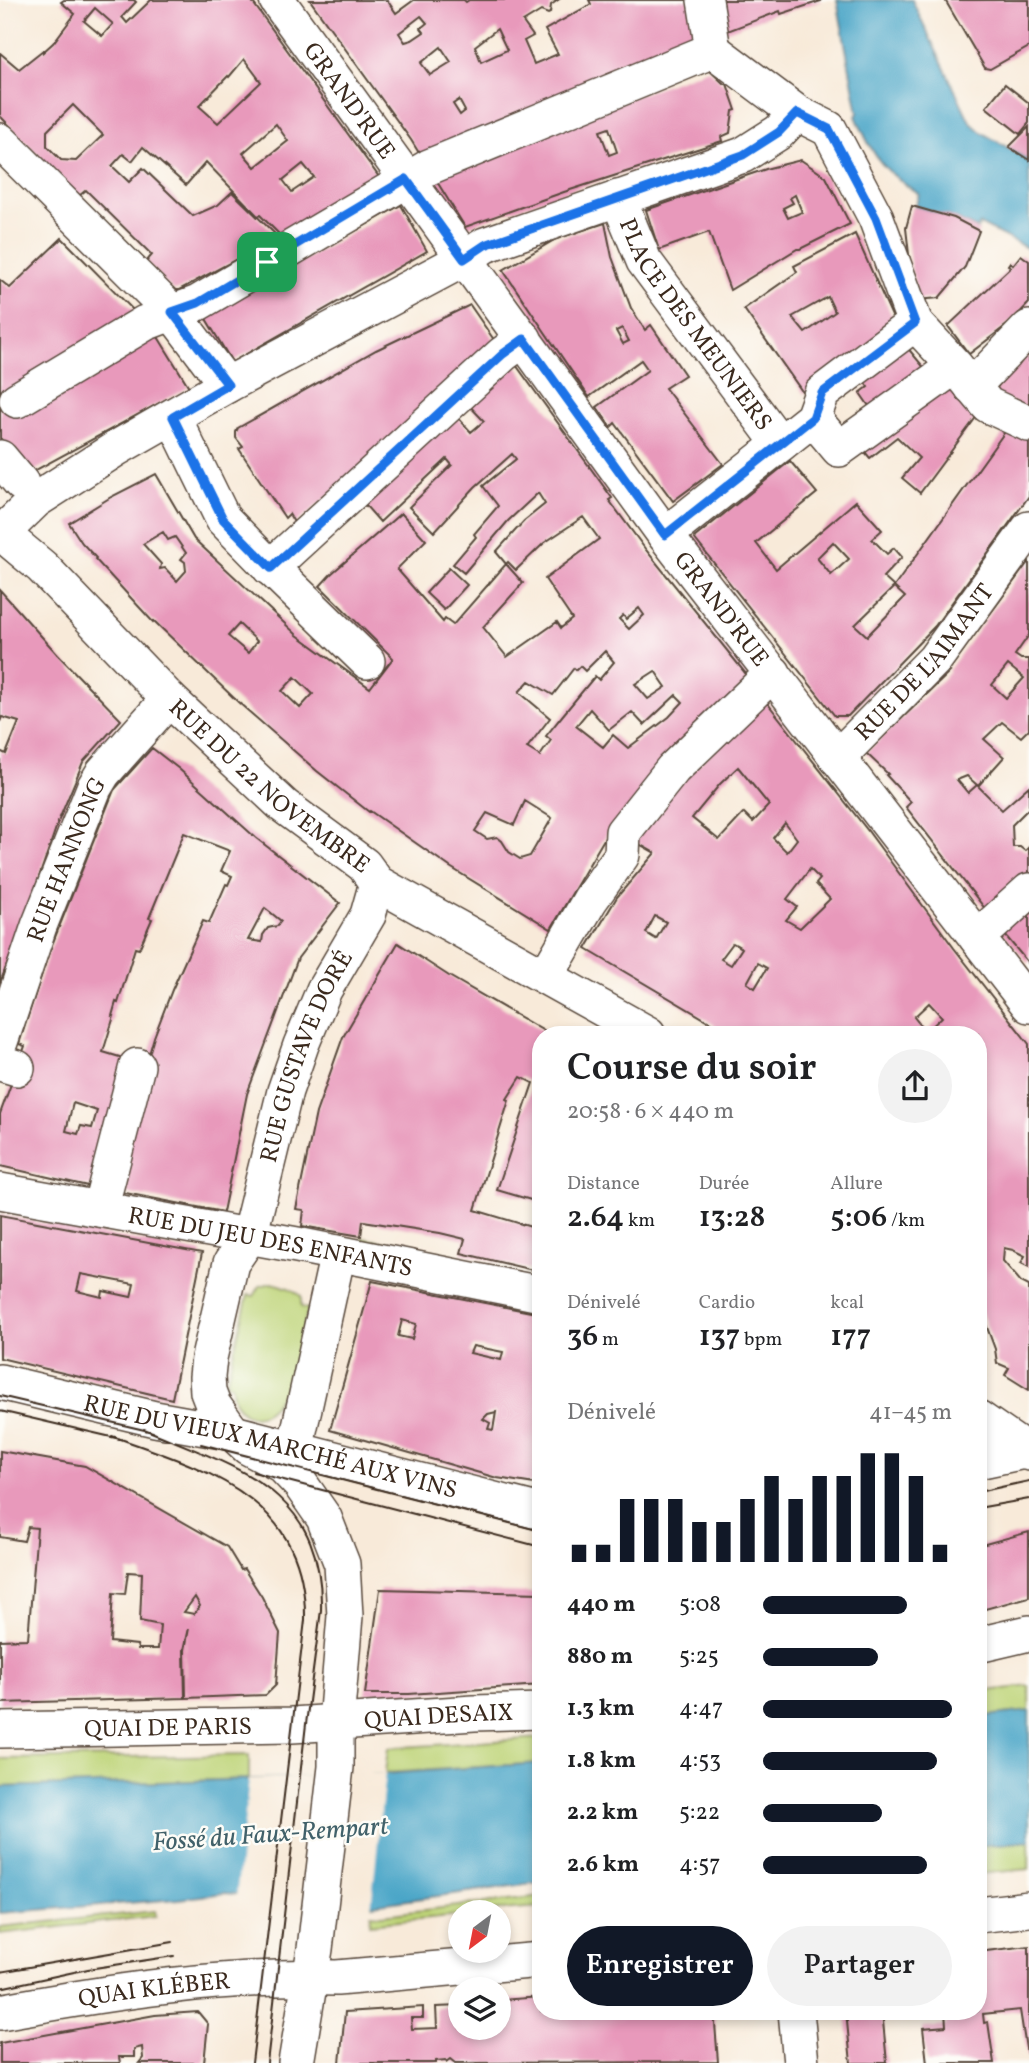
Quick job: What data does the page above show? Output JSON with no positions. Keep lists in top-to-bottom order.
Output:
{
  "streets": {
    "street": [
      "GRAND'RUE",
      "PLACE DES MEUNIERS",
      "RUE DE L'AIMANT",
      "RUE DU 22 NOVEMBRE",
      "RUE HANNONG",
      "RUE GUSTAVE DORÉ",
      "RUE DU JEU DES ENFANTS",
      "RUE DU VIEUX MARCHÉ AUX VINS",
      "QUAI DESAIX",
      "QUAI DE PARIS",
      "QUAI KLÉBER"
    ]
  },
  "crossings": [
    ["GRAND'RUE", "RUE DE L'AIMANT"],
    ["RUE DU 22 NOVEMBRE", "RUE HANNONG"],
    ["RUE DU 22 NOVEMBRE", "RUE GUSTAVE DORÉ"],
    ["RUE GUSTAVE DORÉ", "RUE DU JEU DES ENFANTS"],
    ["RUE GUSTAVE DORÉ", "RUE DU VIEUX MARCHÉ AUX VINS"],
    ["QUAI DESAIX", "QUAI DE PARIS"]
  ],
  "water": ["Fossé du Faux-Rempart"],
  "north": "bottom left",
  "page": {
    "heading": ["Course du soir", "20:58 · 6 × 440 m"],
    "stats": [
      ["Distance", "2.64 km"],
      ["Durée", "13:28"],
      ["Allure", "5:06 /km"],
      ["Dénivelé", "36 m"],
      ["Cardio", "137 bpm"],
      ["kcal", "177"]
    ],
    "chart": ["Dénivelé", "41–45 m"],
    "list": [
      {
        "name": "440 m",
        "note": "5:08"
      },
      {
        "name": "880 m",
        "note": "5:25"
      },
      {
        "name": "1.3 km",
        "note": "4:47"
      },
      {
        "name": "1.8 km",
        "note": "4:53"
      },
      {
        "name": "2.2 km",
        "note": "5:22"
      },
      {
        "name": "2.6 km",
        "note": "4:57"
      }
    ],
    "buttons": ["Enregistrer", "Partager"]
  }
}
